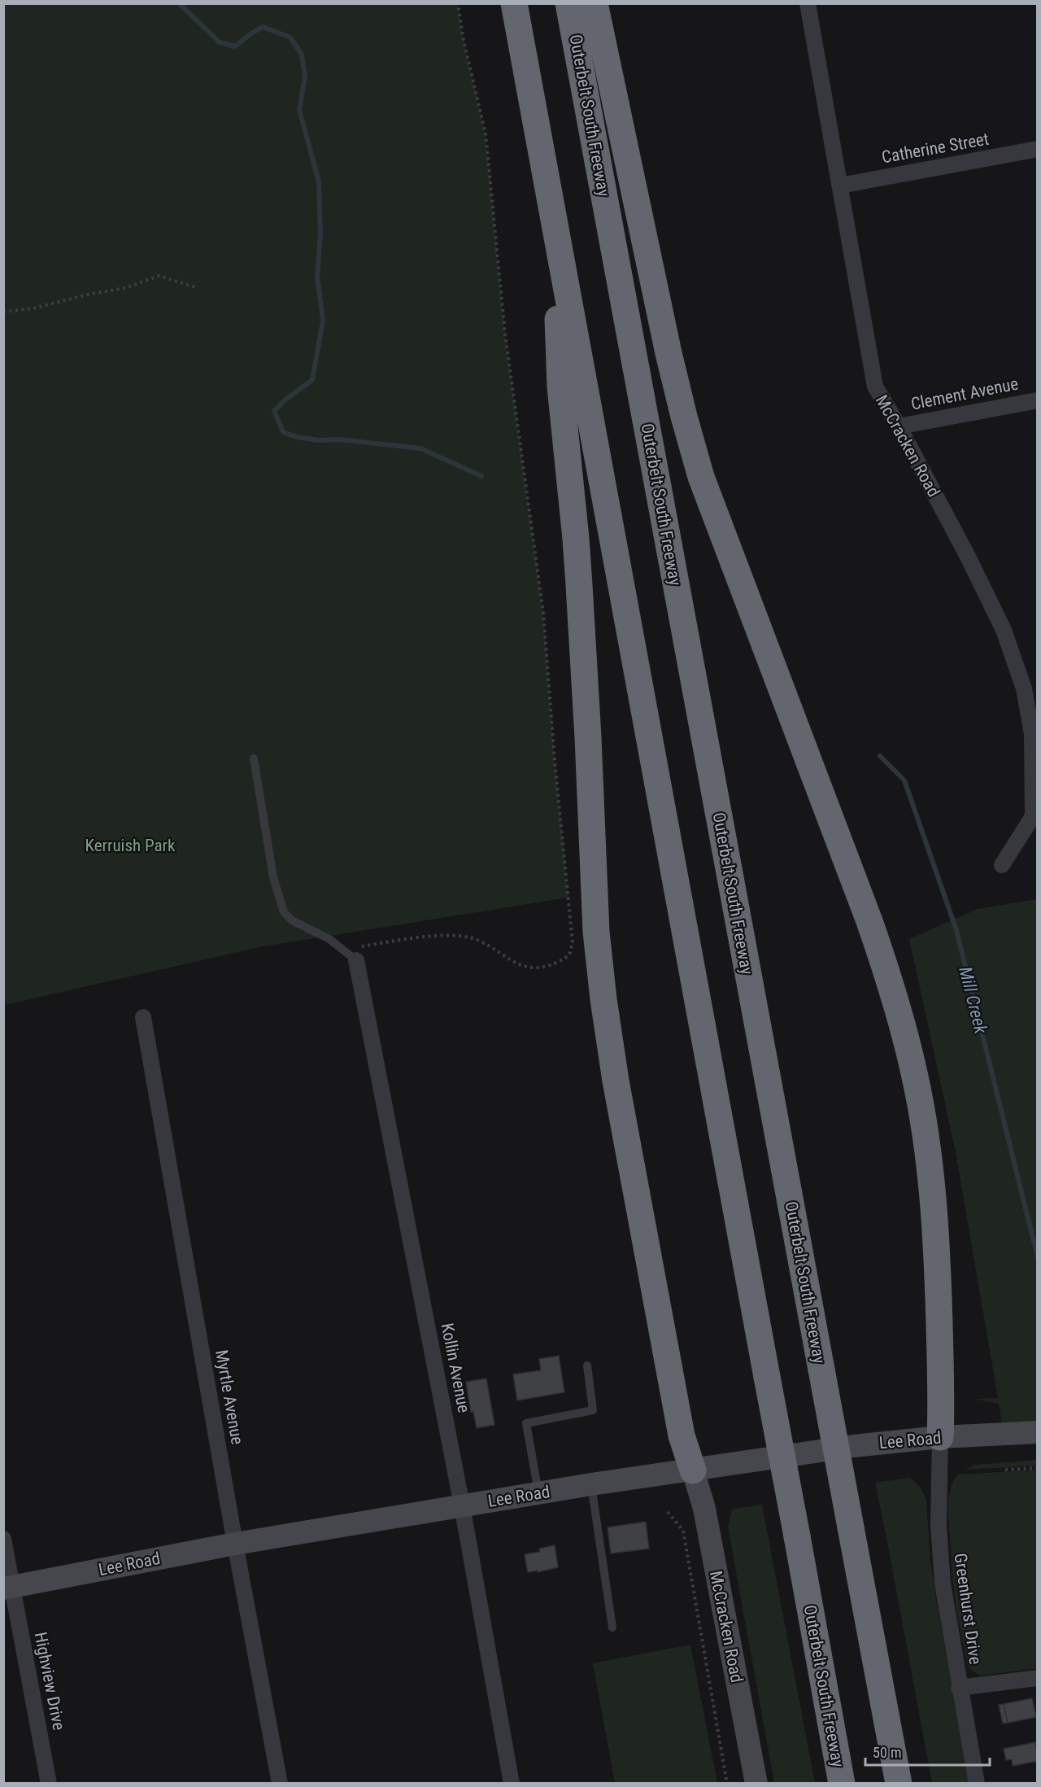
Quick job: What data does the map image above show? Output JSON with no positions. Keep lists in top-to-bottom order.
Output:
{
  "streets": {
    "highway": ["Outerbelt South Freeway"],
    "main road": ["McCracken Road", "Lee Road"],
    "street": [
      "Catherine Street",
      "Clement Avenue",
      "Kollin Avenue",
      "Myrtle Avenue",
      "Greenhurst Drive",
      "Highview Drive"
    ]
  },
  "crossings": [
    ["Catherine Street", "McCracken Road"],
    ["Clement Avenue", "McCracken Road"],
    ["McCracken Road", "Lee Road"],
    ["Kollin Avenue", "Lee Road"],
    ["Myrtle Avenue", "Lee Road"],
    ["Lee Road", "Greenhurst Drive"],
    ["Lee Road", "Highview Drive"]
  ],
  "water": ["Mill Creek"],
  "parks": ["Kerruish Park"],
  "scale_bar": "50 m"
}
